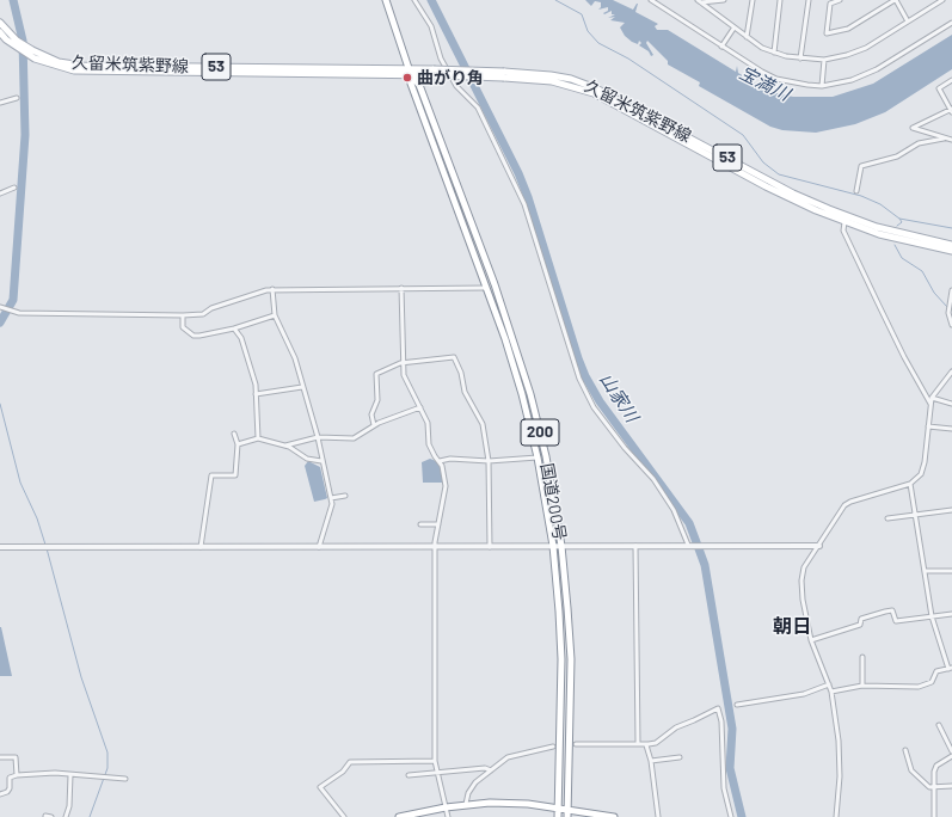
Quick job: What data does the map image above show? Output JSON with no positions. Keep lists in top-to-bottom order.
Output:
{
  "streets": {
    "main road": [
      "久留米筑紫野線",
      "53",
      "200",
      "国道200号"
    ]
  },
  "crossings": [
    ["久留米筑紫野線", "国道200号"]
  ],
  "districts": ["朝日"],
  "water": ["宝満川", "山家川"],
  "places": ["曲がり角"]
}
